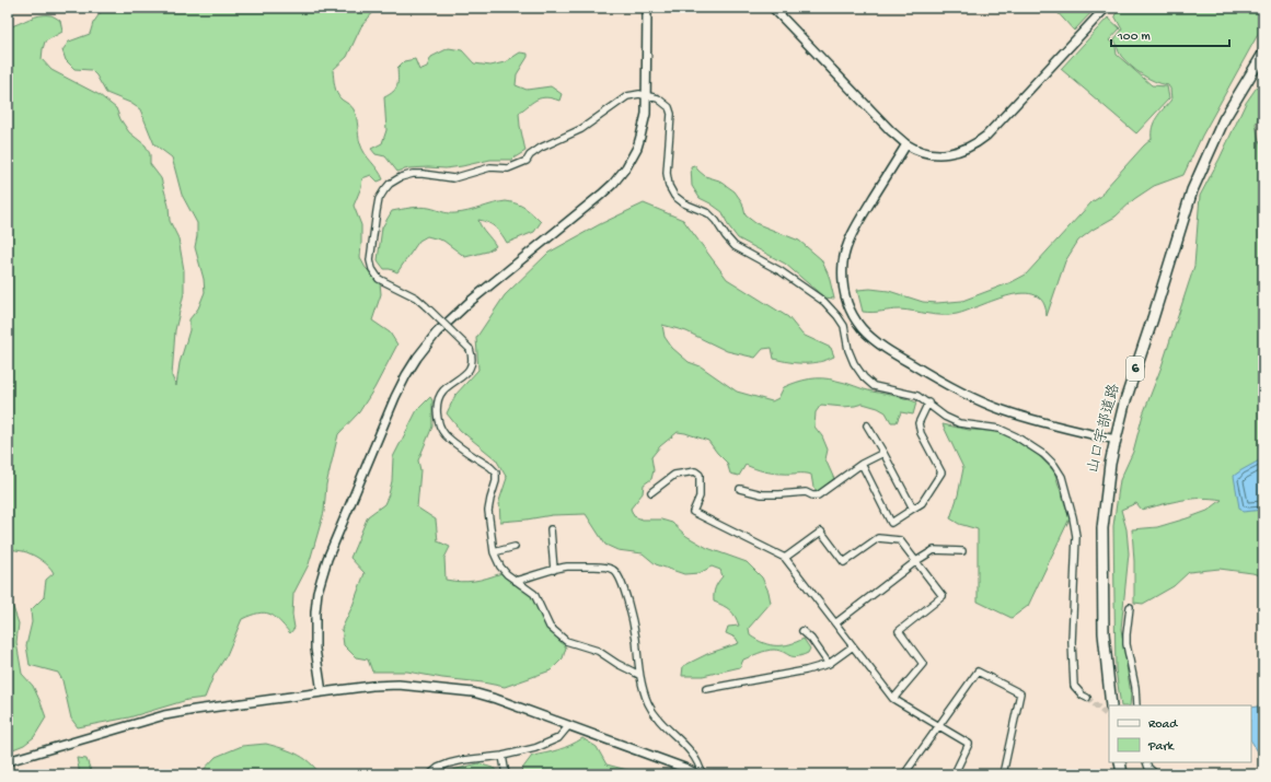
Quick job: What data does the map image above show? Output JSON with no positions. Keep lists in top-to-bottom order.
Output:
{
  "streets": {
    "main road": ["6", "山口宇部道路"]
  },
  "legend": ["Road", "Park"],
  "scale_bar": "100 m"
}
